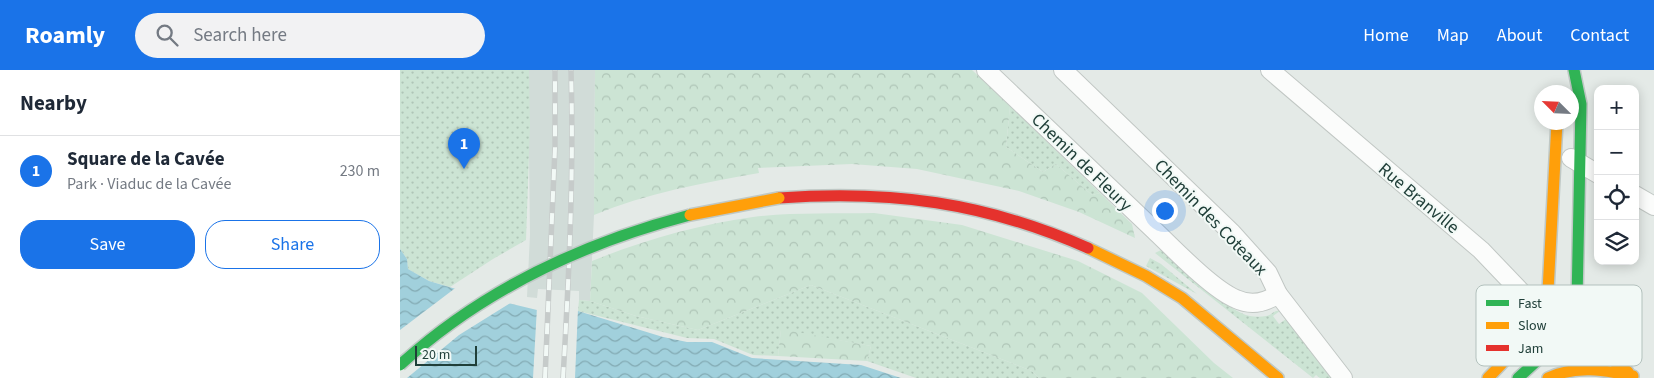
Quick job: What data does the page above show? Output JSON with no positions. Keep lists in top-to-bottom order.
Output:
{
  "streets": {
    "street": ["Chemin de Fleury", "Rue Branville", "Chemin des Coteaux"]
  },
  "crossings": [
    ["Chemin de Fleury", "Chemin des Coteaux"]
  ],
  "legend": ["Fast", "Slow", "Jam"],
  "scale_bar": "20 m",
  "north": "top left",
  "page": {
    "header": "Roamly",
    "search": "Search here",
    "nav": [
      "Home",
      "Map",
      "About",
      "Contact"
    ],
    "heading": "Nearby",
    "map_buttons": ["+", "−"],
    "pins": "1",
    "list": [
      {
        "mark": "1",
        "name": "Square de la Cavée",
        "note": "Park · Viaduc de la Cavée",
        "value": "230 m"
      }
    ],
    "buttons": ["Save", "Share"],
    "scale": "20 m"
  }
}
